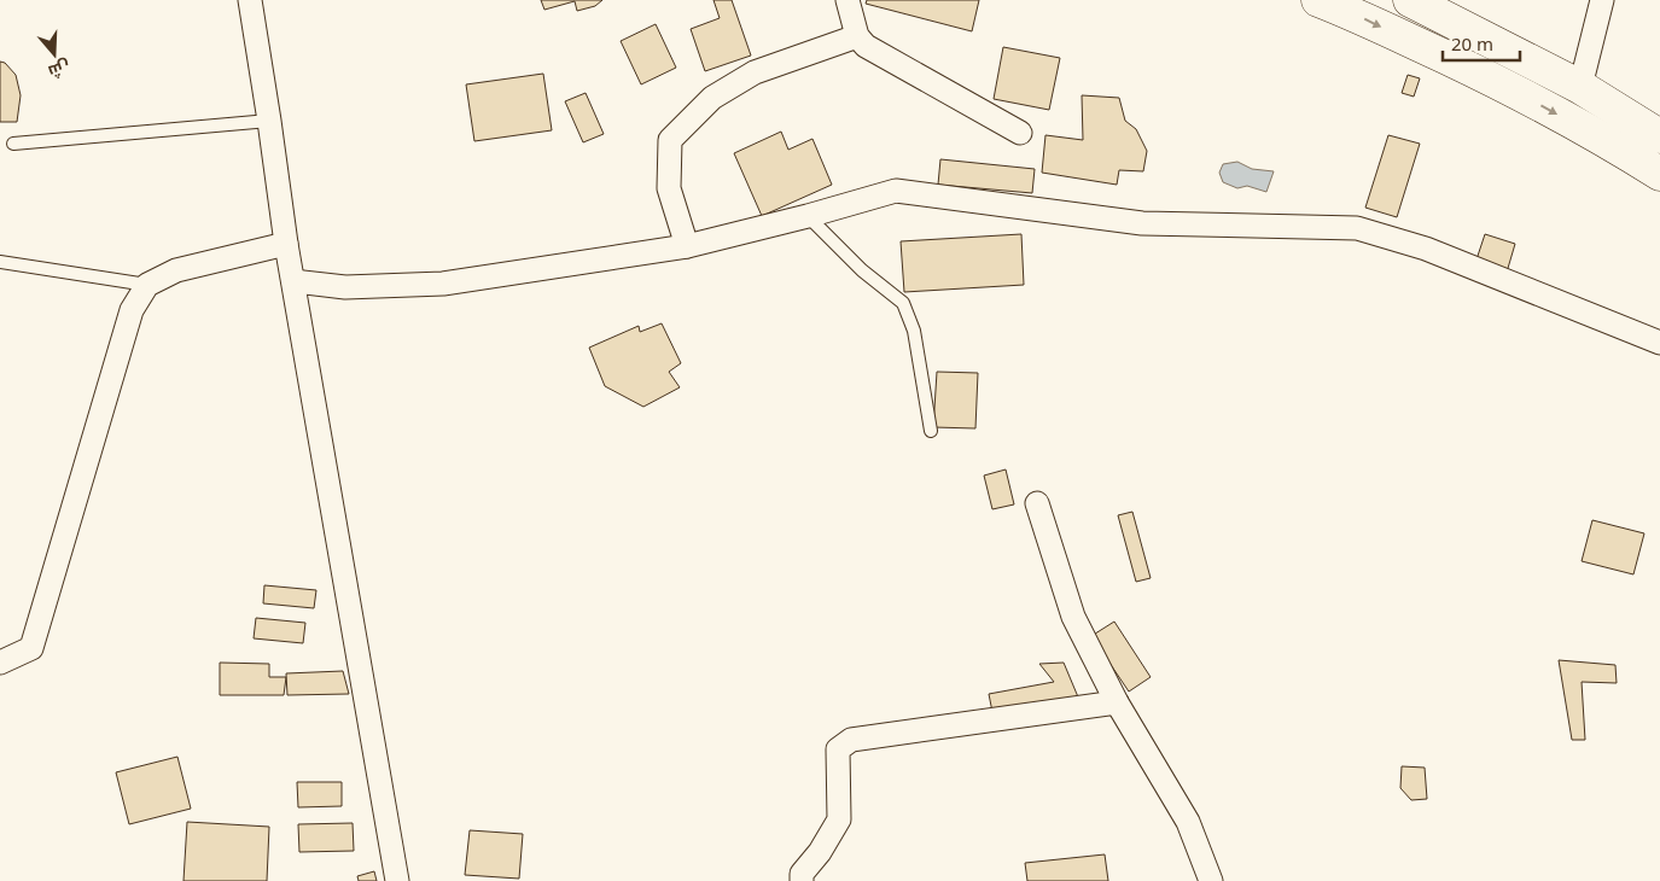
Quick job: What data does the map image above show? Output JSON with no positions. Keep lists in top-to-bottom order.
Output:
{
  "scale_bar": "20 m",
  "north": "bottom"
}
